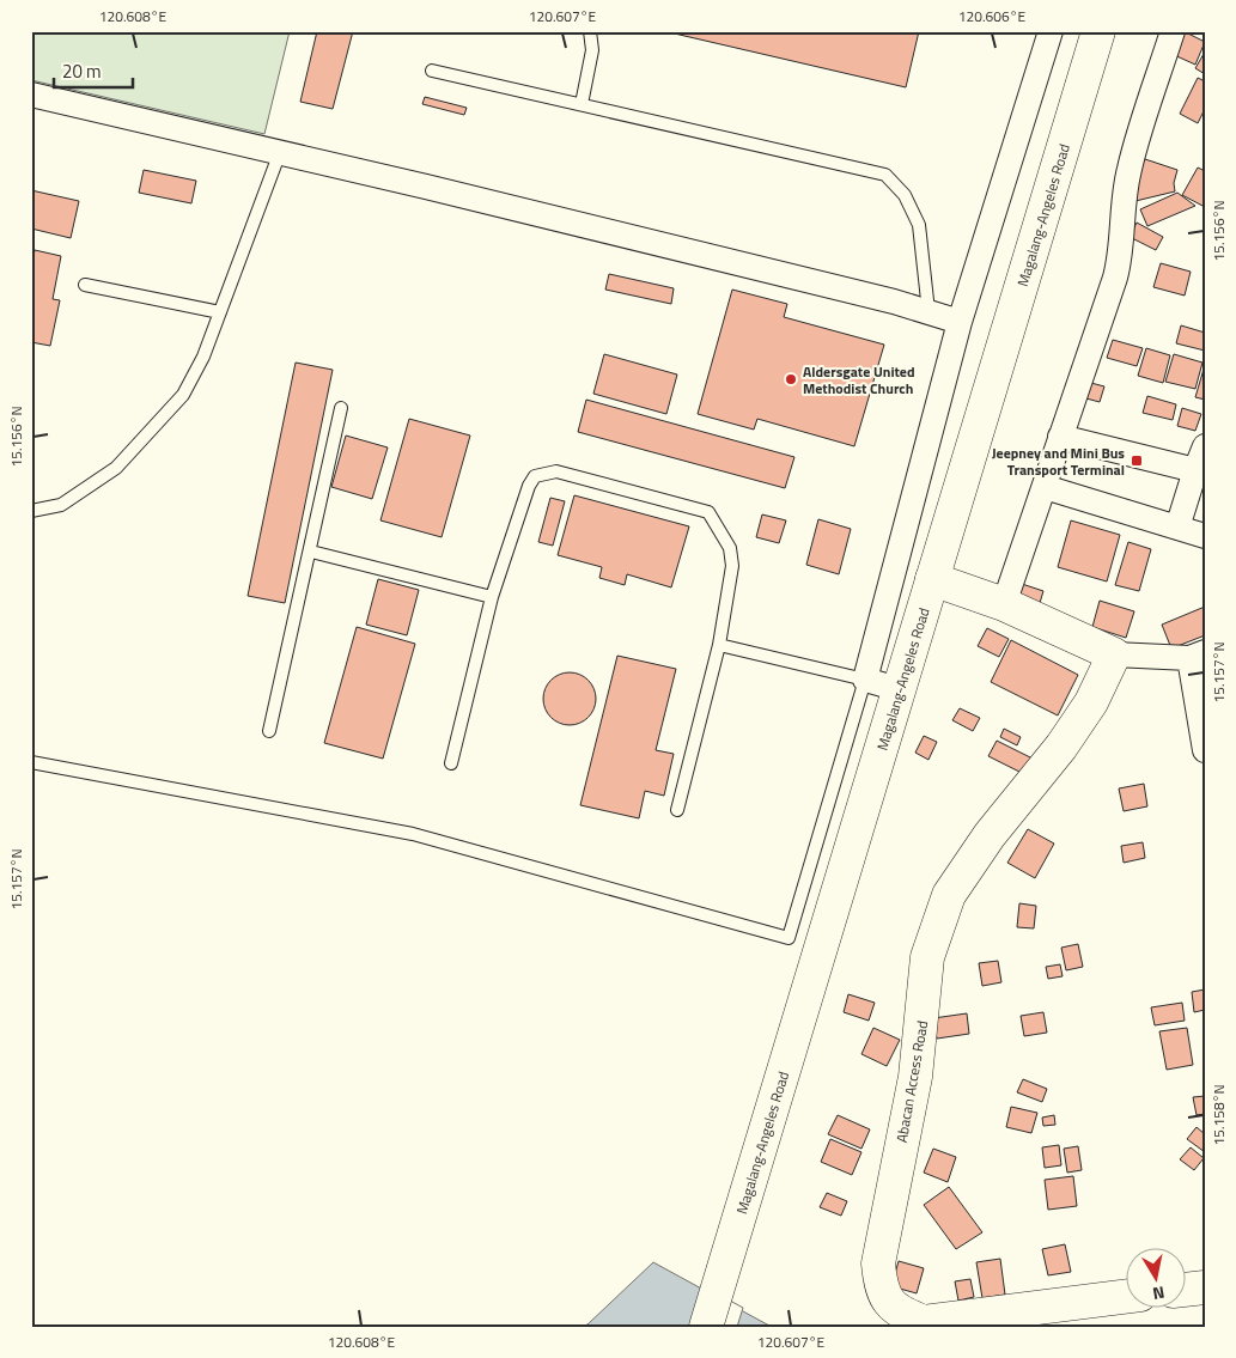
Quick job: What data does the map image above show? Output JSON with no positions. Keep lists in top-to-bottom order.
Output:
{
  "streets": {
    "main road": ["Magalang-Angeles Road", "Abacan Access Road"]
  },
  "places": {
    "other": ["Aldersgate United Methodist Church"],
    "transit": ["Jeepney and Mini Bus Transport Terminal"]
  },
  "scale_bar": "20 m",
  "north": "bottom",
  "coordinates": [
    "120.608°E",
    "120.607°E",
    "120.606°E",
    "15.156°N",
    "15.157°N",
    "15.158°N"
  ]
}
